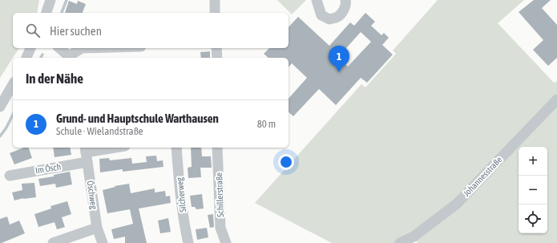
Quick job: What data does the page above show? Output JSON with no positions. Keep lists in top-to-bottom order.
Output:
{
  "streets": {
    "street": [
      "Im Ösch",
      "Johannesstraße",
      "Öschweg",
      "Silcherweg",
      "Schillerstraße"
    ]
  },
  "crossings": [
    ["Im Ösch", "Öschweg"]
  ],
  "page": {
    "search": "Hier suchen",
    "pins": "1",
    "heading": "In der Nähe",
    "list": [
      {
        "mark": "1",
        "name": "Grund- und Hauptschule Warthausen",
        "note": "Schule · Wielandstraße",
        "value": "80 m"
      }
    ],
    "map_buttons": ["+", "−"]
  }
}
